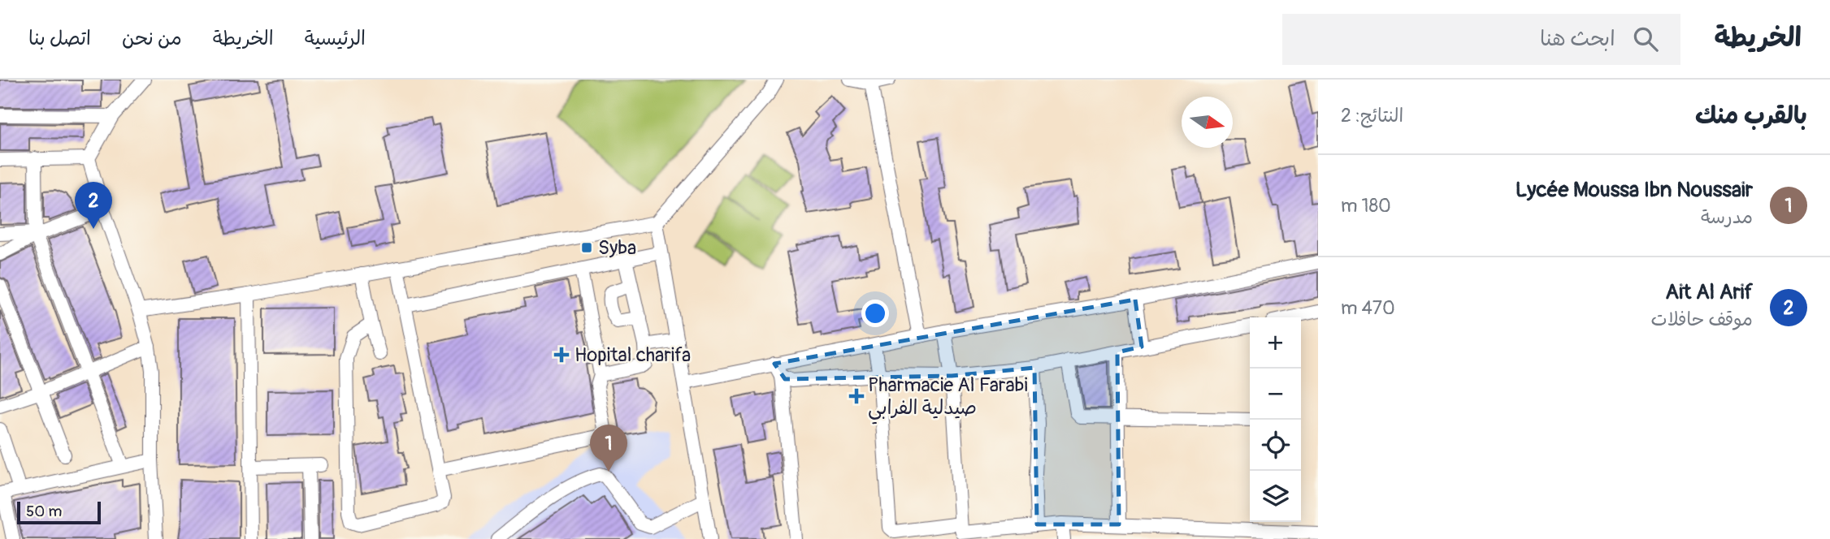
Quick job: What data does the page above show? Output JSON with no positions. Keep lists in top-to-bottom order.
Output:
{
  "places": {
    "transit": ["Syba"],
    "health": ["Hopital charifa", "Pharmacie Al Farabi صيدلية الفرابي"]
  },
  "scale_bar": "50 m",
  "north": "right",
  "page": {
    "header": "الخريطة",
    "search": "ابحث هنا",
    "nav": [
      "الرئيسية",
      "الخريطة",
      "من نحن",
      "اتصل بنا"
    ],
    "heading": ["بالقرب منك", "النتائج: 2"],
    "list": [
      {
        "mark": "1",
        "name": "Lycée Moussa Ibn Noussair",
        "note": "مدرسة",
        "value": "180 m"
      },
      {
        "mark": "2",
        "name": "Ait Al Arif",
        "note": "موقف حافلات",
        "value": "470 m"
      }
    ],
    "pins": ["2", "1"],
    "map_buttons": ["+", "−"],
    "scale": "50 m"
  }
}
